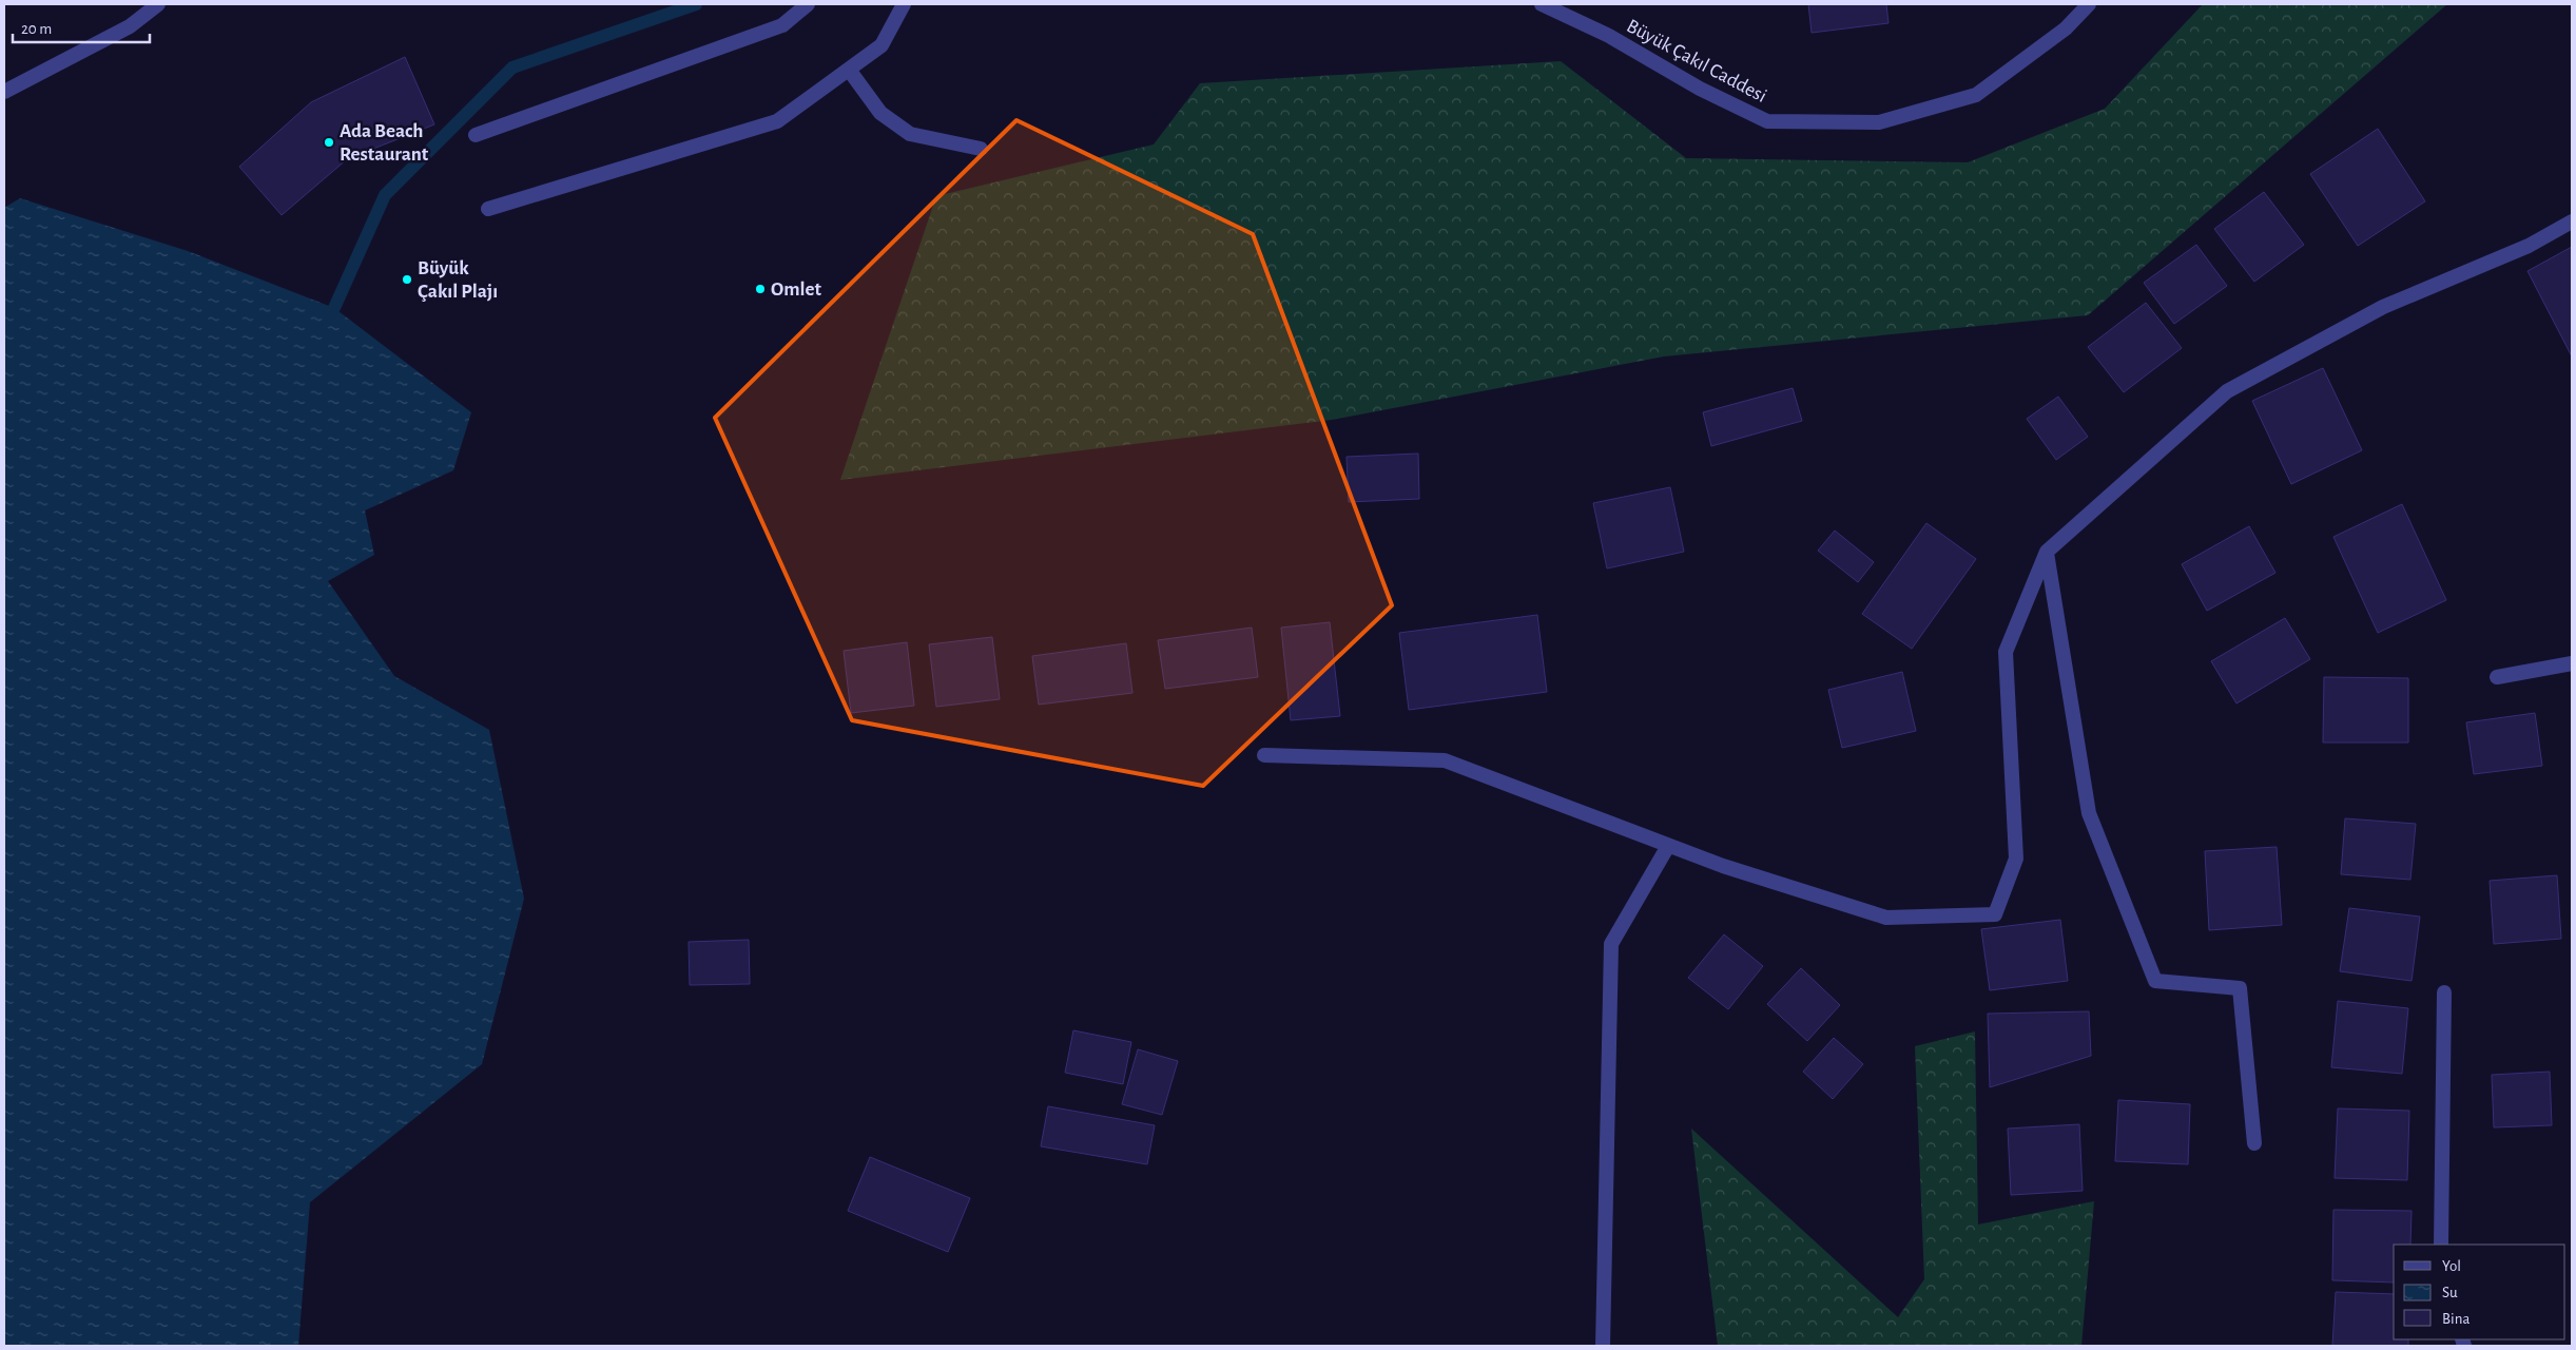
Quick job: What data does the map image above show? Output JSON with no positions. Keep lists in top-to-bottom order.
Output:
{
  "streets": {
    "street": ["Büyük Çakıl Caddesi"]
  },
  "places": ["Ada Beach Restaurant", "Büyük Çakıl Plajı", "Omlet"],
  "legend": ["Yol", "Su", "Bina"],
  "scale_bar": "20 m"
}
